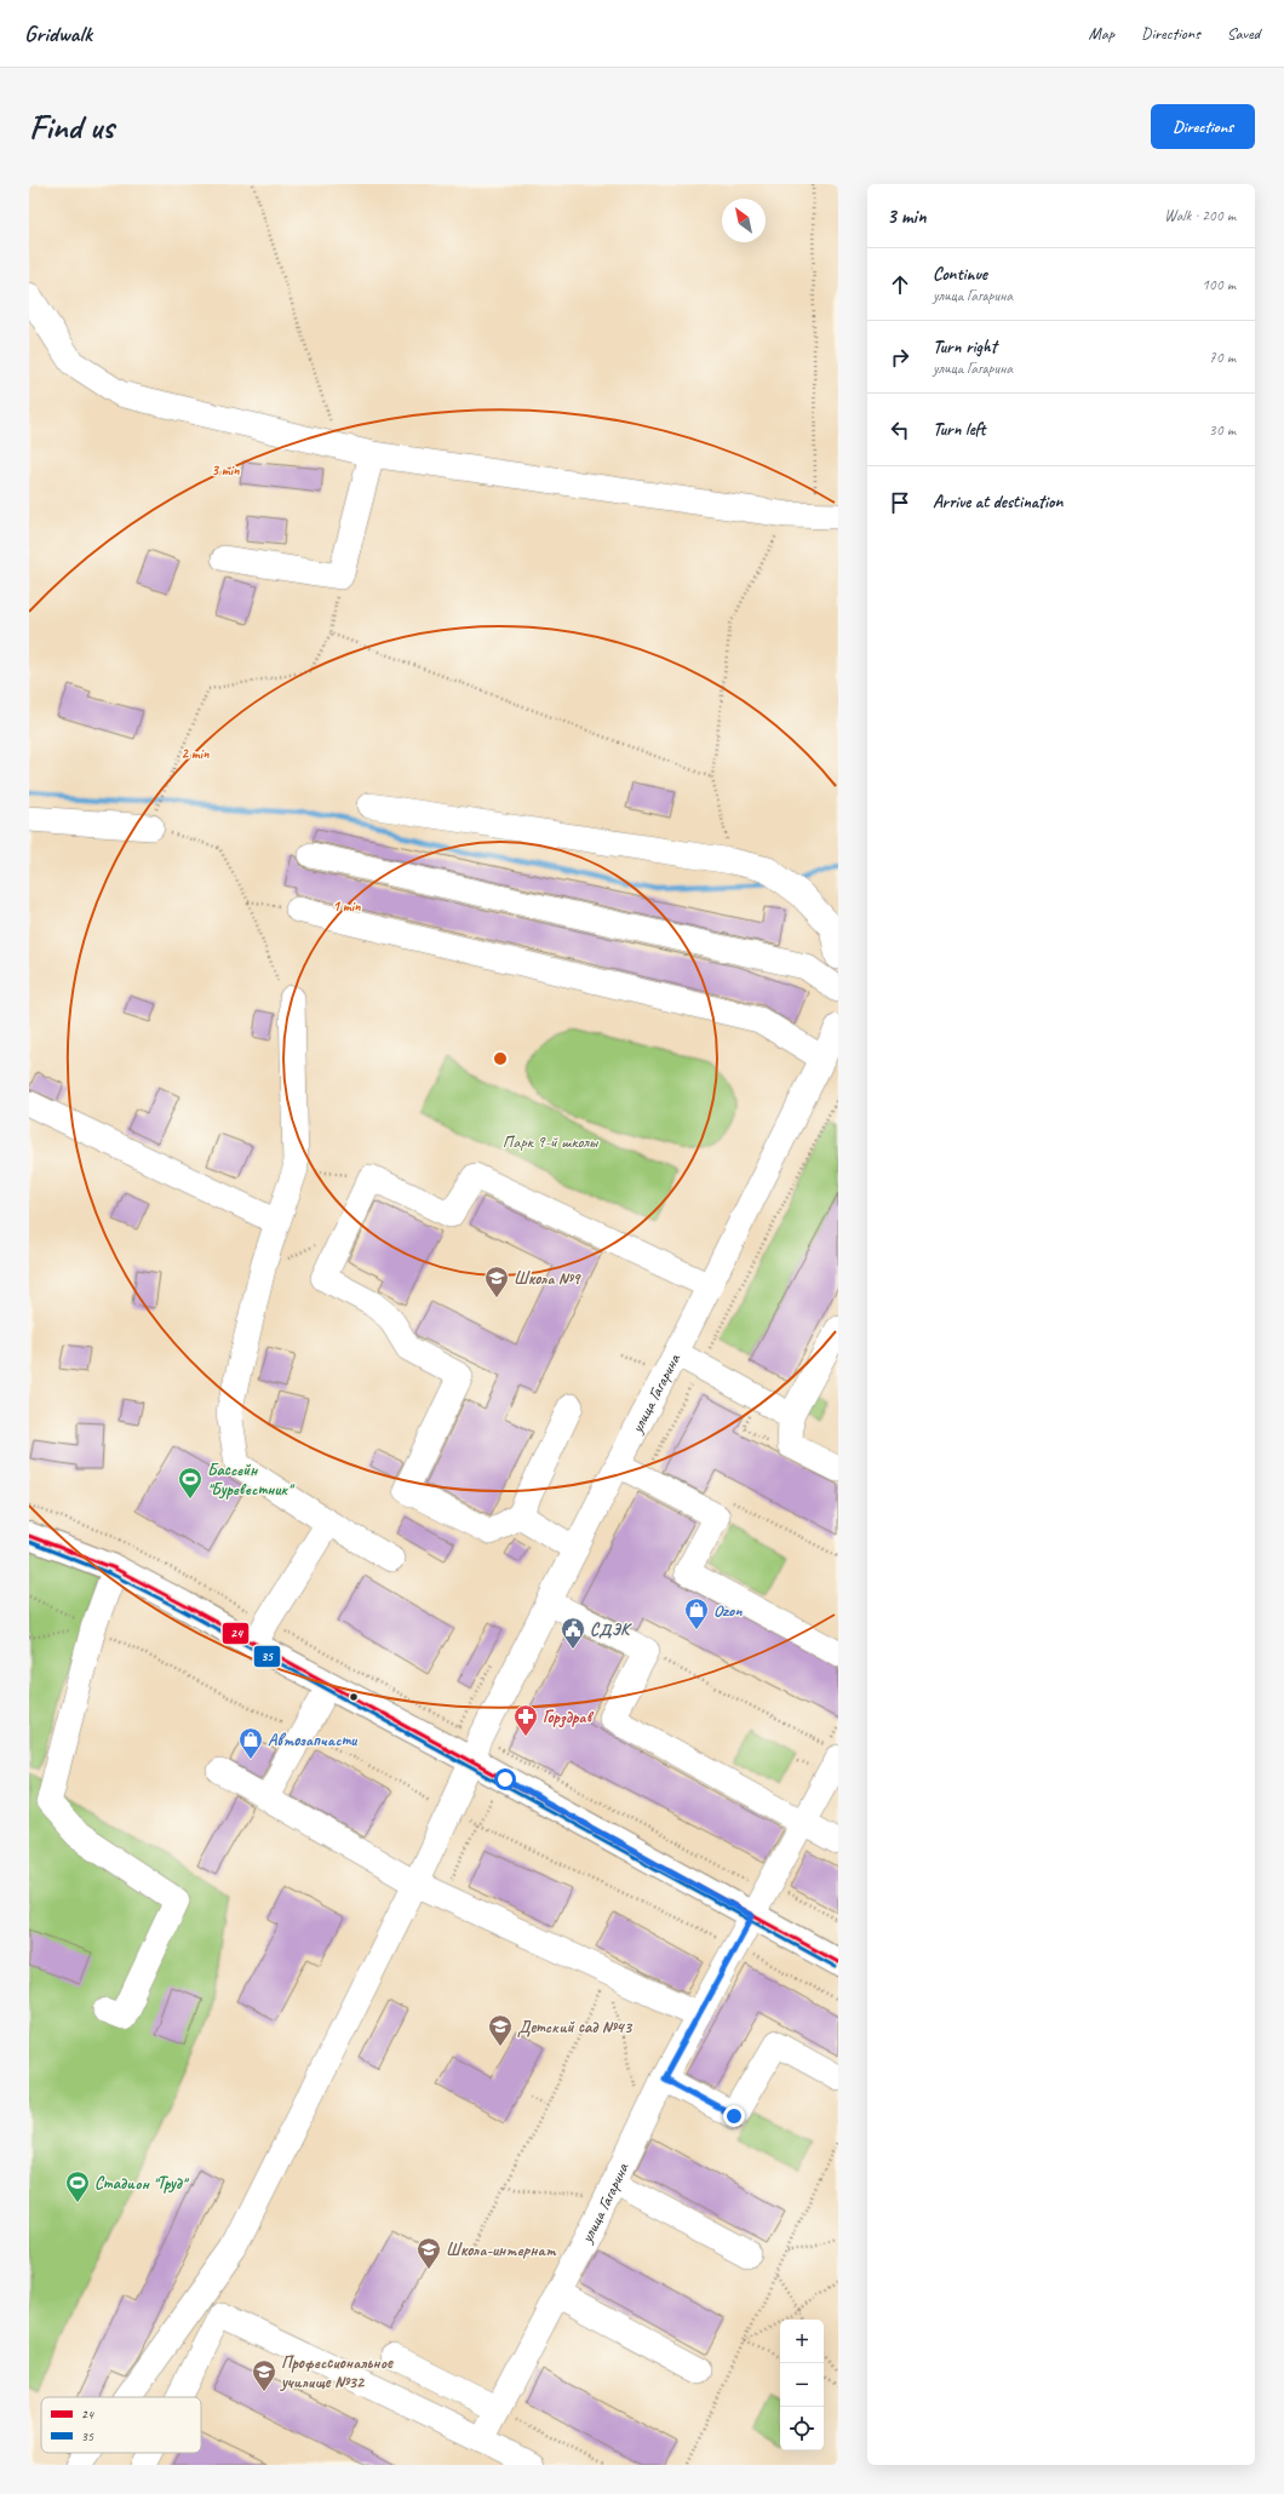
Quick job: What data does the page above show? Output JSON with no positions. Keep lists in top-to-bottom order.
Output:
{
  "streets": {
    "street": ["улица Гагарина"]
  },
  "parks": ["Парк 9-й школы"],
  "places": {
    "school or university": [
      "Школа №9",
      "Детский сад №43",
      "Школа-интернат",
      "Профессиональное училище №32"
    ],
    "sports": ["Бассейн \"Буревестник\"", "Стадион \"Труд\""],
    "shop": ["Ozon", "Автозапчасти"],
    "public building": ["СДЭК"],
    "pharmacy": ["Горздрав"]
  },
  "lines": ["transit line 24", "transit line 35"],
  "legend": ["24", "35"],
  "north": "top left",
  "page": {
    "header": "Gridwalk",
    "nav": ["Map", "Directions", "Saved"],
    "buttons": "Directions",
    "title": "Find us",
    "heading": ["3 min", "Walk · 200 m"],
    "list": [
      ["Continue", "улица Гагарина", "100 m"],
      ["Turn right", "улица Гагарина", "70 m"],
      ["Turn left", "30 m"],
      "Arrive at destination"
    ],
    "map_buttons": ["+", "−"]
  },
  "rings": ["3 min", "2 min", "1 min"]
}
